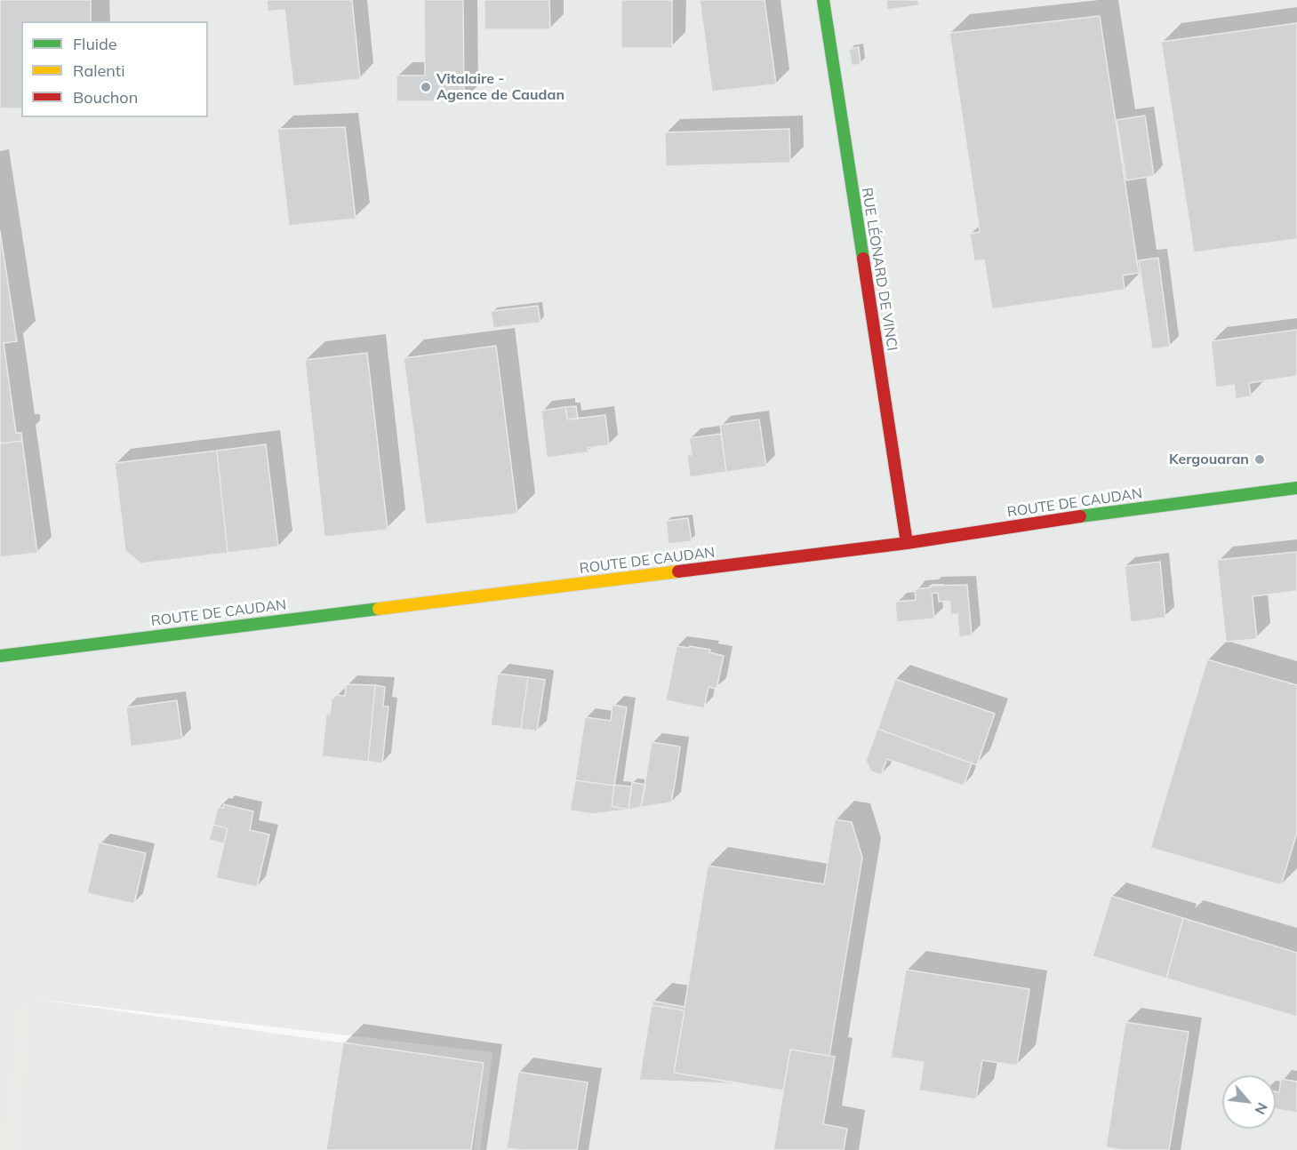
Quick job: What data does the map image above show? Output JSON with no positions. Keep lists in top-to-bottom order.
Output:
{
  "streets": {
    "street": ["RUE LÉONARD DE VINCI", "ROUTE DE CAUDAN"]
  },
  "crossings": [
    ["RUE LÉONARD DE VINCI", "ROUTE DE CAUDAN"]
  ],
  "places": ["Vitalaire - Agence de Caudan", "Kergouaran"],
  "legend": ["Fluide", "Ralenti", "Bouchon"],
  "north": "bottom right"
}
